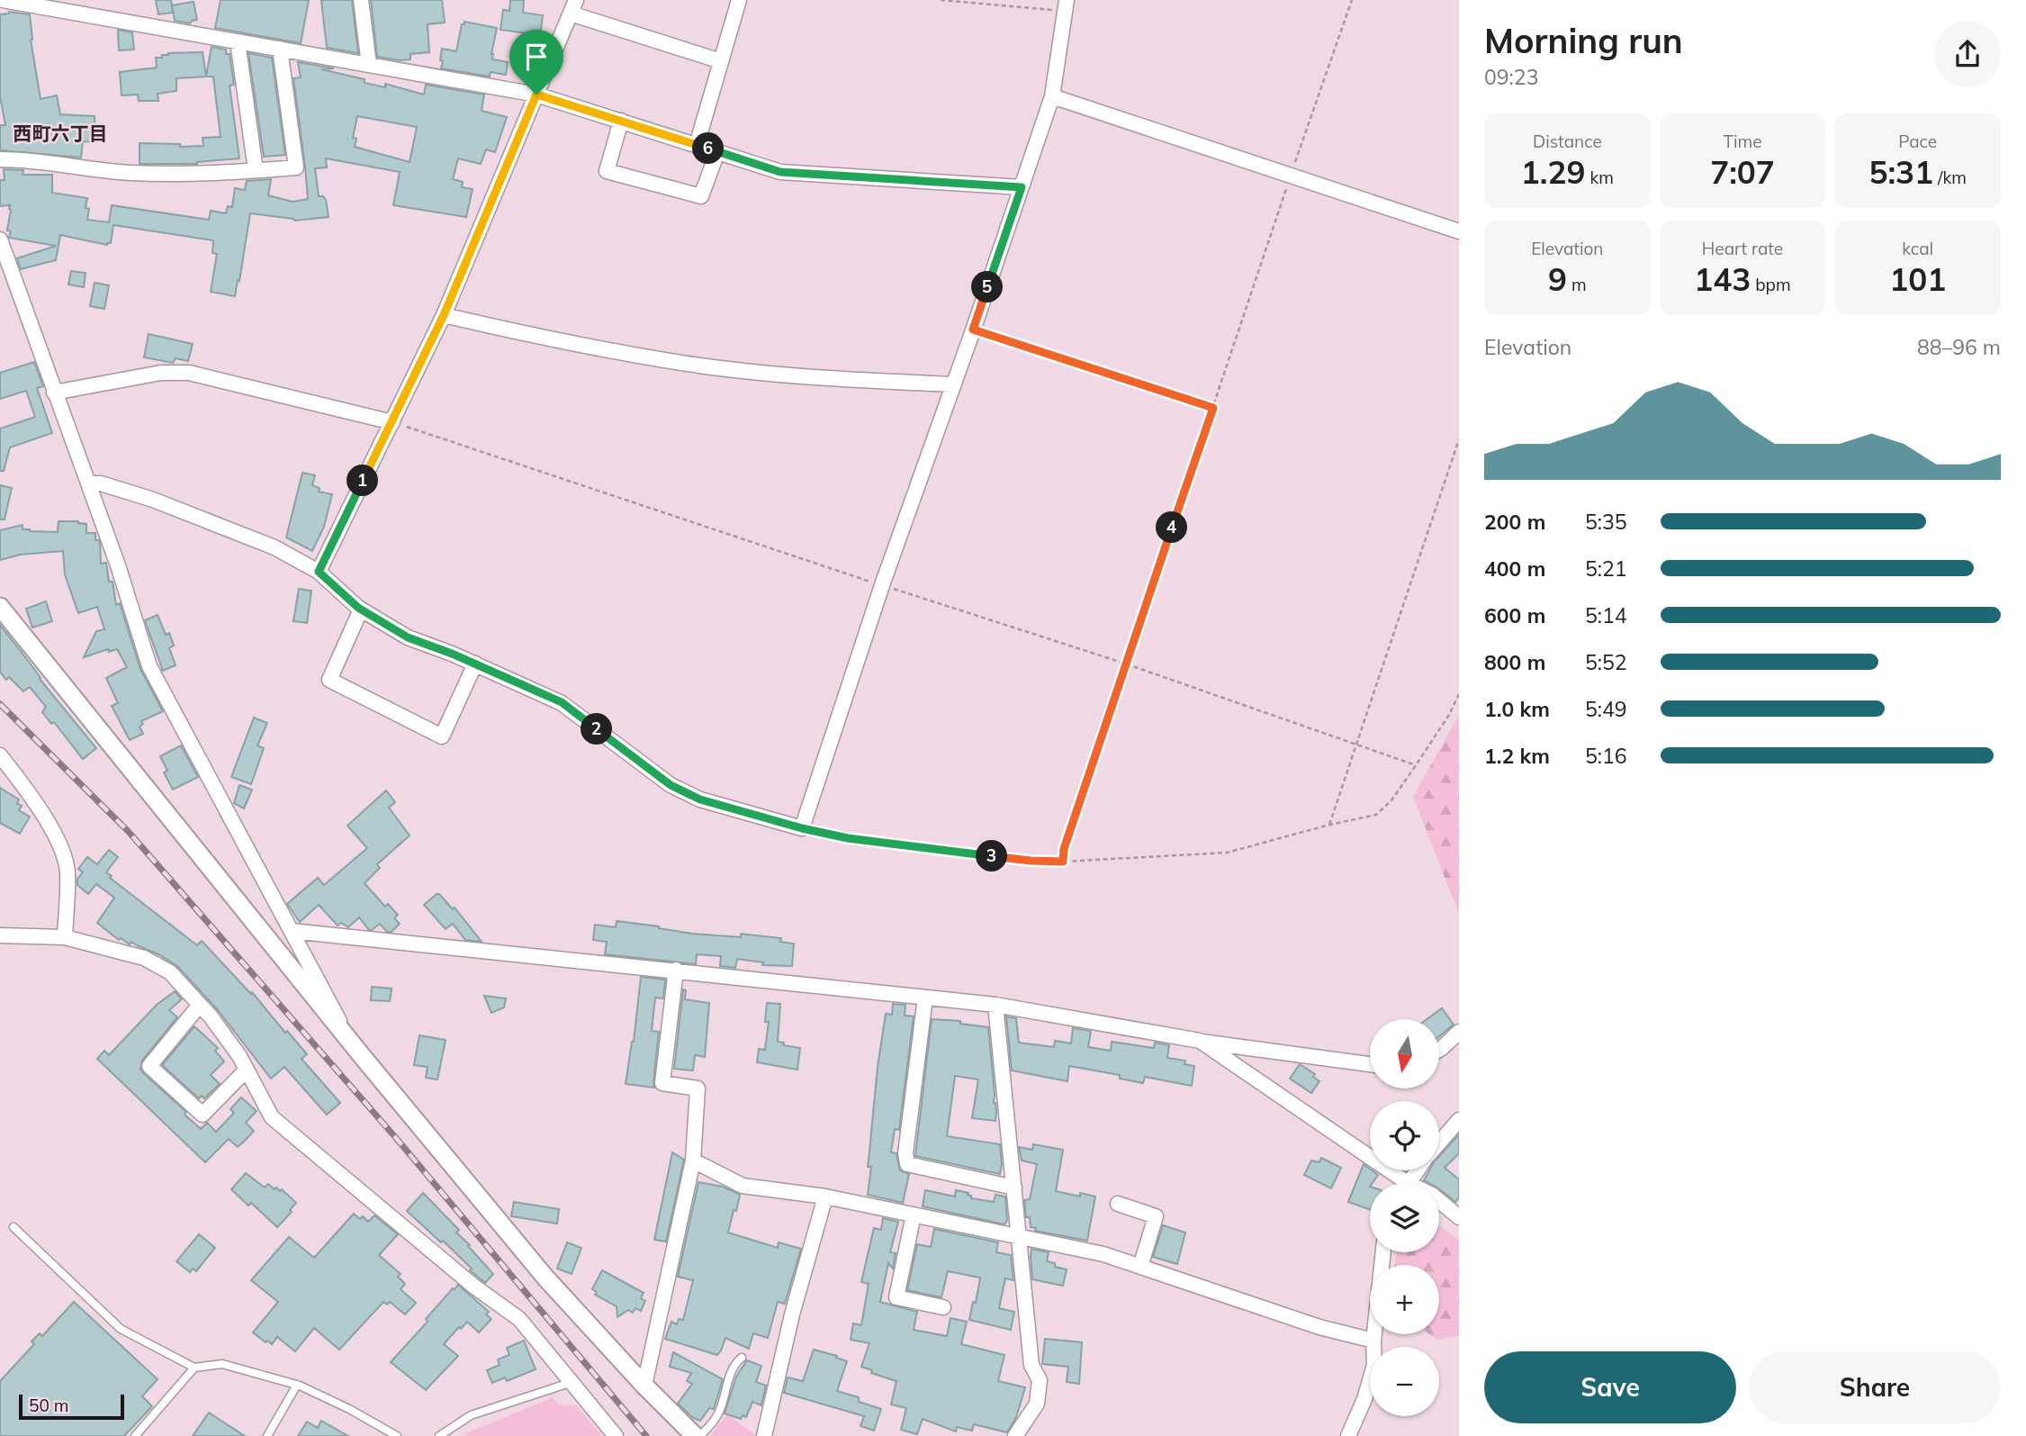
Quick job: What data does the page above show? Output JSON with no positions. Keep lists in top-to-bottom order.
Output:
{
  "districts": ["西町六丁目"],
  "scale_bar": "50 m",
  "north": "bottom",
  "page": {
    "heading": ["Morning run", "09:23"],
    "stats": [
      ["Distance", "1.29 km"],
      ["Time", "7:07"],
      ["Pace", "5:31 /km"],
      ["Elevation", "9 m"],
      ["Heart rate", "143 bpm"],
      ["kcal", "101"]
    ],
    "pins": [
      "6",
      "5",
      "1",
      "4",
      "2",
      "3"
    ],
    "chart": ["Elevation", "88–96 m"],
    "list": [
      {
        "name": "200 m",
        "note": "5:35"
      },
      {
        "name": "400 m",
        "note": "5:21"
      },
      {
        "name": "600 m",
        "note": "5:14"
      },
      {
        "name": "800 m",
        "note": "5:52"
      },
      {
        "name": "1.0 km",
        "note": "5:49"
      },
      {
        "name": "1.2 km",
        "note": "5:16"
      }
    ],
    "map_buttons": ["+", "−"],
    "buttons": ["Save", "Share"],
    "scale": "50 m"
  }
}
